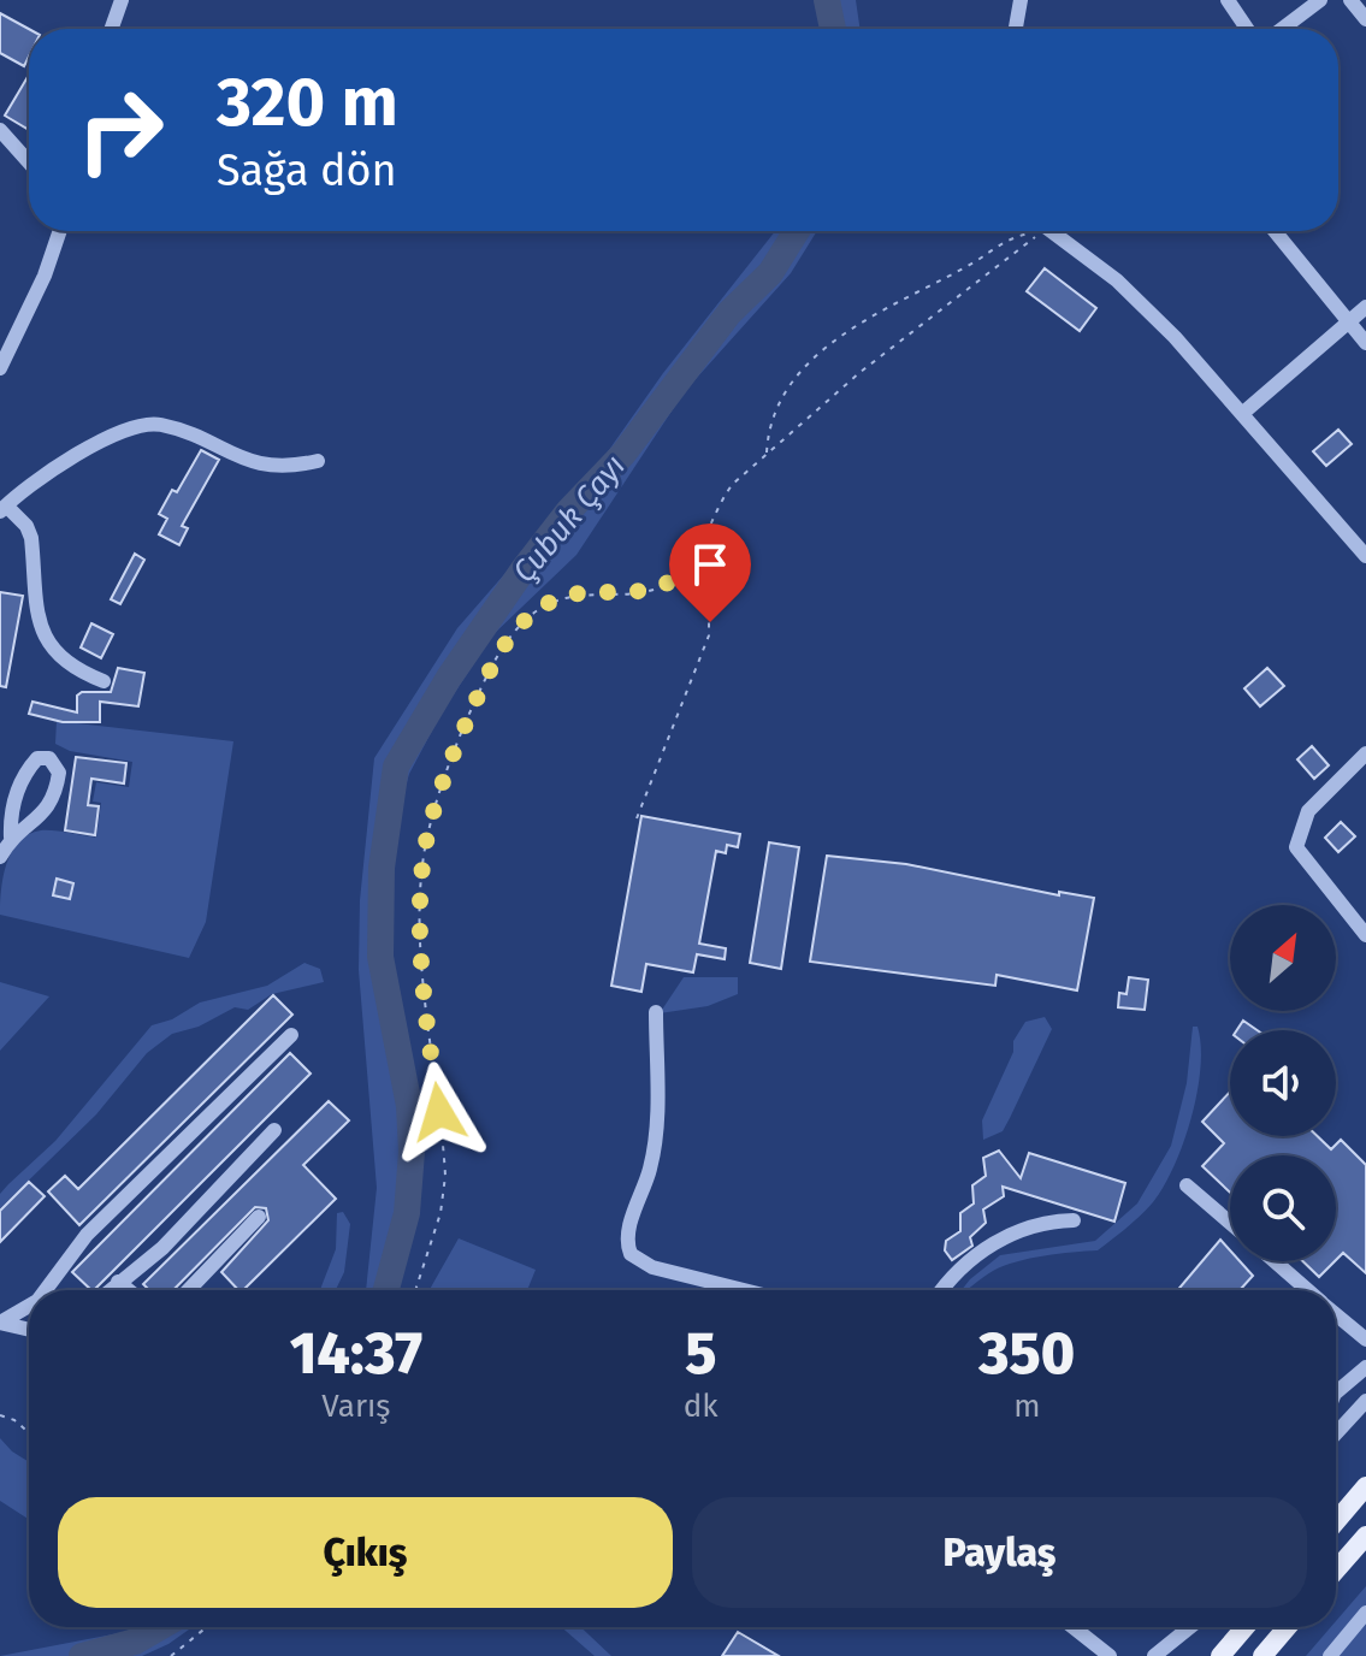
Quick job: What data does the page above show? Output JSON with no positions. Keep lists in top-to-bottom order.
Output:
{
  "water": ["Çubuk Çayı"],
  "north": "top right",
  "page": {
    "turn": ["320 m", "Sağa dön"],
    "eta": [
      "14:37",
      "Varış",
      "5",
      "dk",
      "350",
      "m"
    ],
    "buttons": ["Çıkış", "Paylaş"]
  }
}
